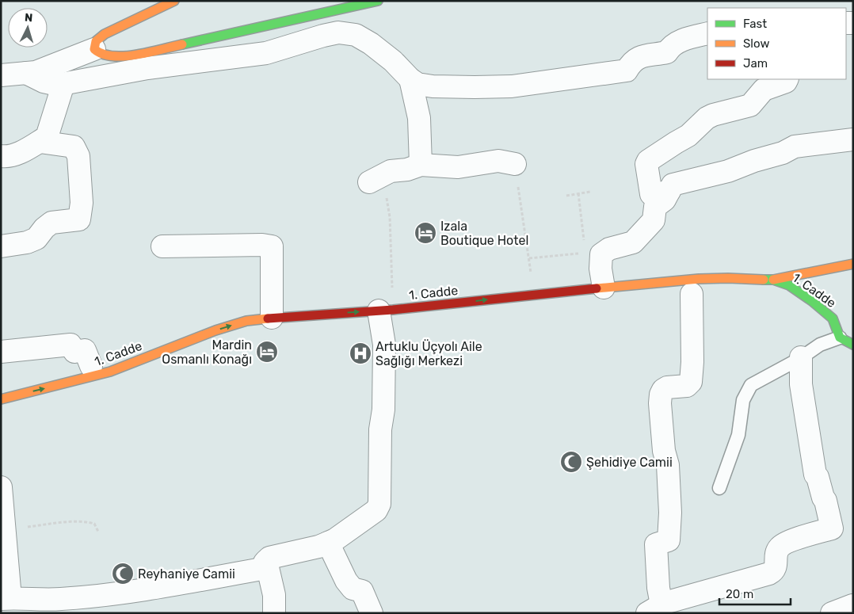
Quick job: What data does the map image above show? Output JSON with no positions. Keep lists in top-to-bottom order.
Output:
{
  "streets": {
    "main road": ["1. Cadde"]
  },
  "one_way": ["1. Cadde"],
  "places": {
    "hotel": ["Izala Boutique Hotel", "Mardin Osmanlı Konağı"],
    "hospital": ["Artuklu Üçyolı Aile Sağlığı Merkezi"],
    "mosque": ["Şehidiye Camii", "Reyhaniye Camii"]
  },
  "legend": ["Fast", "Slow", "Jam"],
  "scale_bar": "20 m",
  "north": "top"
}
